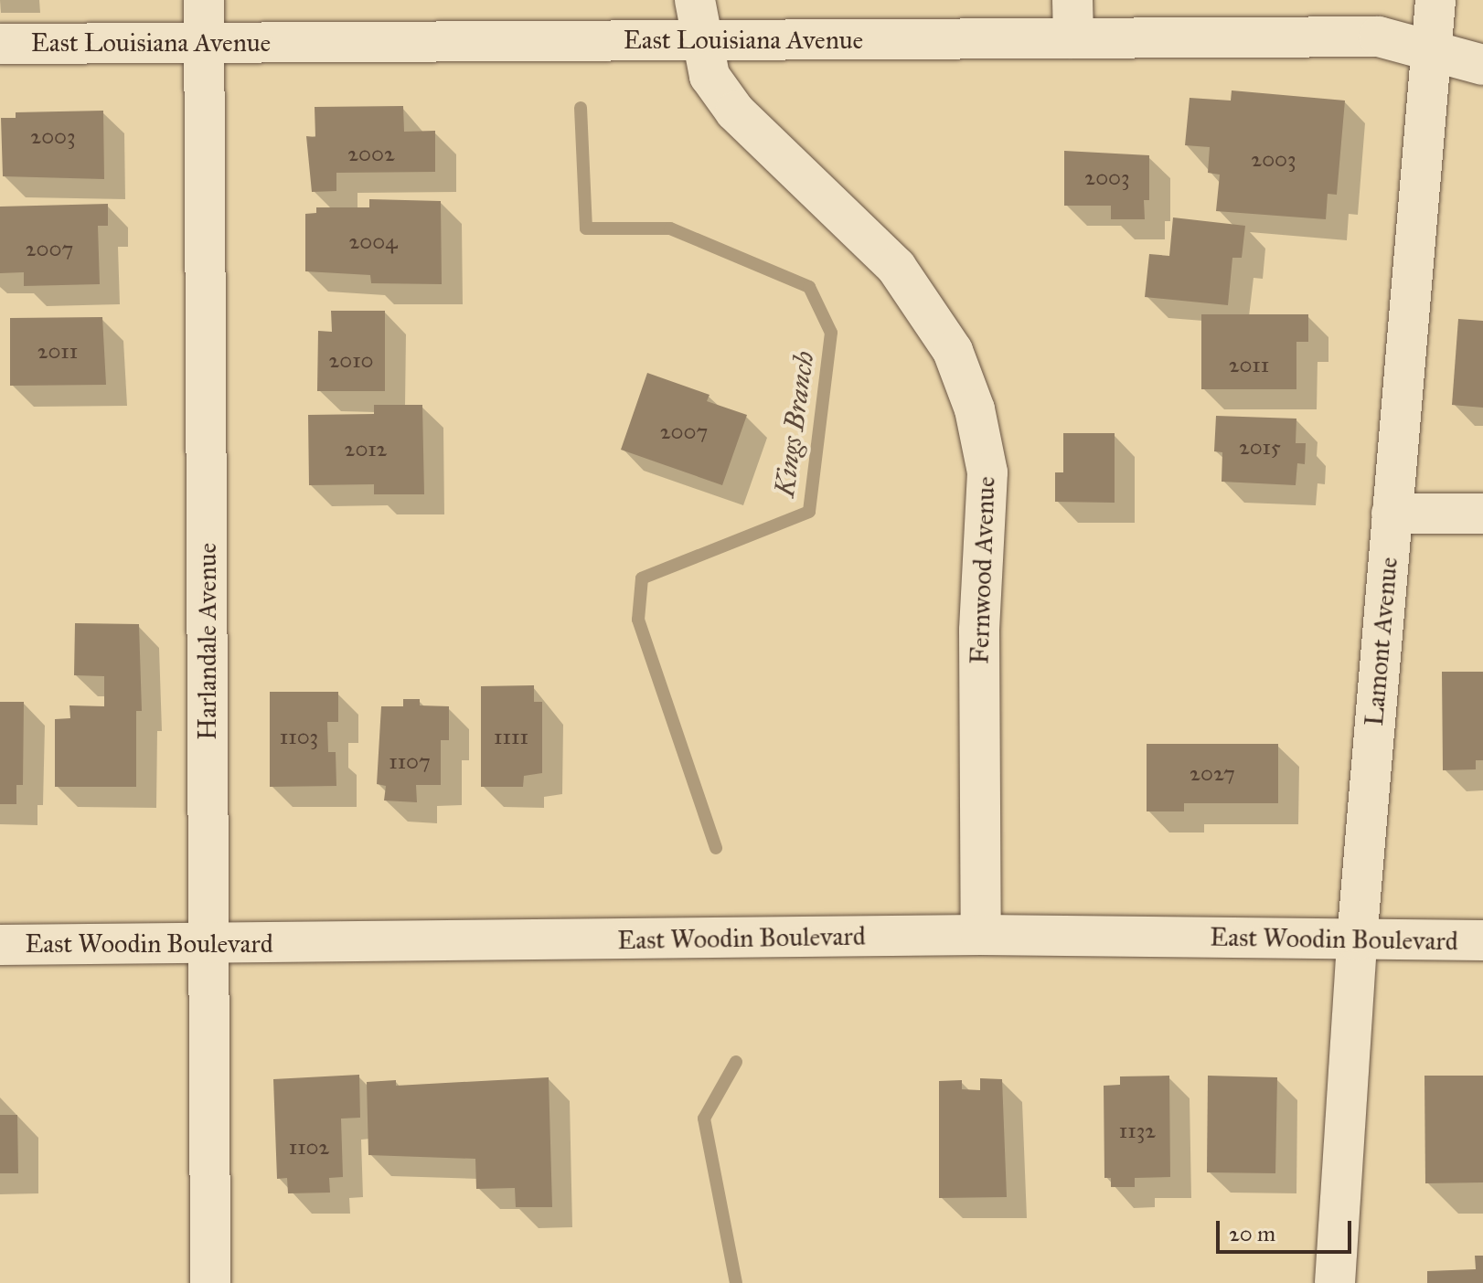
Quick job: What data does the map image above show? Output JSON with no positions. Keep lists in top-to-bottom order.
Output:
{
  "streets": {
    "street": [
      "East Louisiana Avenue",
      "Fernwood Avenue",
      "Harlandale Avenue",
      "Lamont Avenue",
      "East Woodin Boulevard"
    ]
  },
  "crossings": [
    ["East Louisiana Avenue", "Fernwood Avenue"],
    ["East Louisiana Avenue", "Harlandale Avenue"],
    ["East Louisiana Avenue", "Lamont Avenue"],
    ["Fernwood Avenue", "East Woodin Boulevard"],
    ["Harlandale Avenue", "East Woodin Boulevard"],
    ["Lamont Avenue", "East Woodin Boulevard"]
  ],
  "water": ["Kings Branch"],
  "house_numbers": [
    "2003",
    "2002",
    "2003",
    "2003",
    "2004",
    "2007",
    "2011",
    "2010",
    "2011",
    "2007",
    "2015",
    "2012",
    "1103",
    "1111",
    "1107",
    "2027",
    "1132",
    "1102"
  ],
  "scale_bar": "20 m"
}
